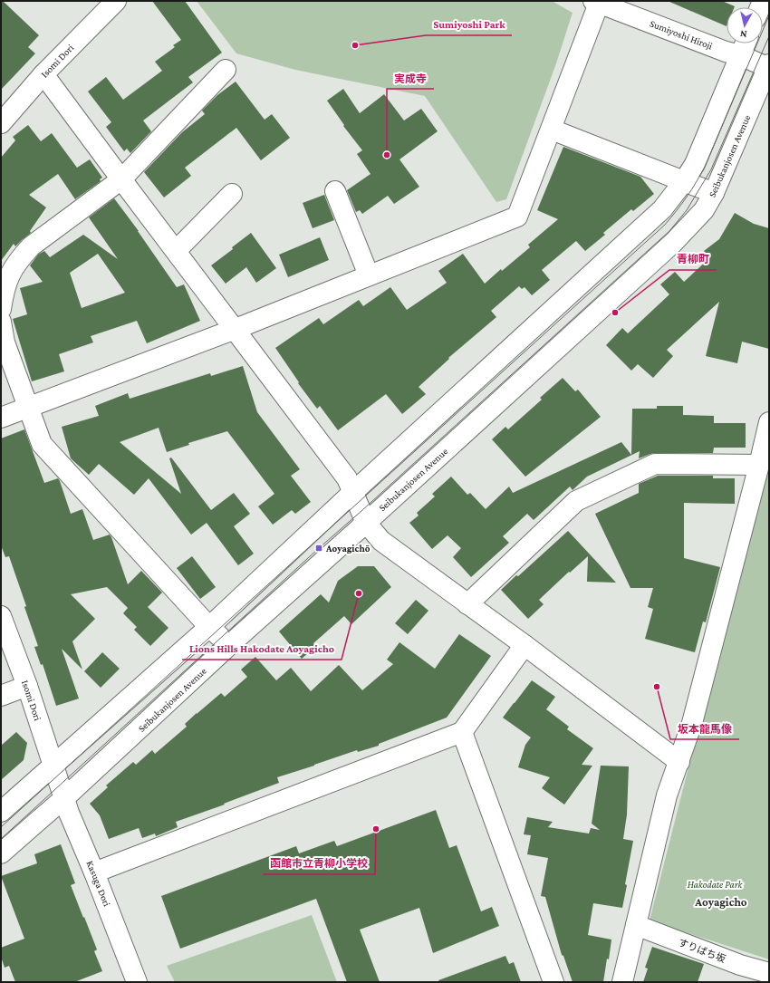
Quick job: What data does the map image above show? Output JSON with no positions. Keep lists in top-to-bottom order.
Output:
{
  "streets": {
    "street": [
      "Sumiyoshi Hiroji",
      "Isomi Dori",
      "Seibukanjosen Avenue",
      "Kasuga Dori",
      "すりばち坂"
    ]
  },
  "crossings": [
    ["Sumiyoshi Hiroji", "Seibukanjosen Avenue"],
    ["Isomi Dori", "Seibukanjosen Avenue"],
    ["Isomi Dori", "Kasuga Dori"],
    ["Seibukanjosen Avenue", "Kasuga Dori"]
  ],
  "districts": ["Aoyagicho"],
  "parks": ["Hakodate Park"],
  "places": {
    "other": [
      "Sumiyoshi Park",
      "実成寺",
      "青柳町",
      "Lions Hills Hakodate Aoyagicho",
      "坂本龍馬像",
      "函館市立青柳小学校"
    ],
    "transit": ["Aoyagichō"]
  },
  "north": "bottom"
}
